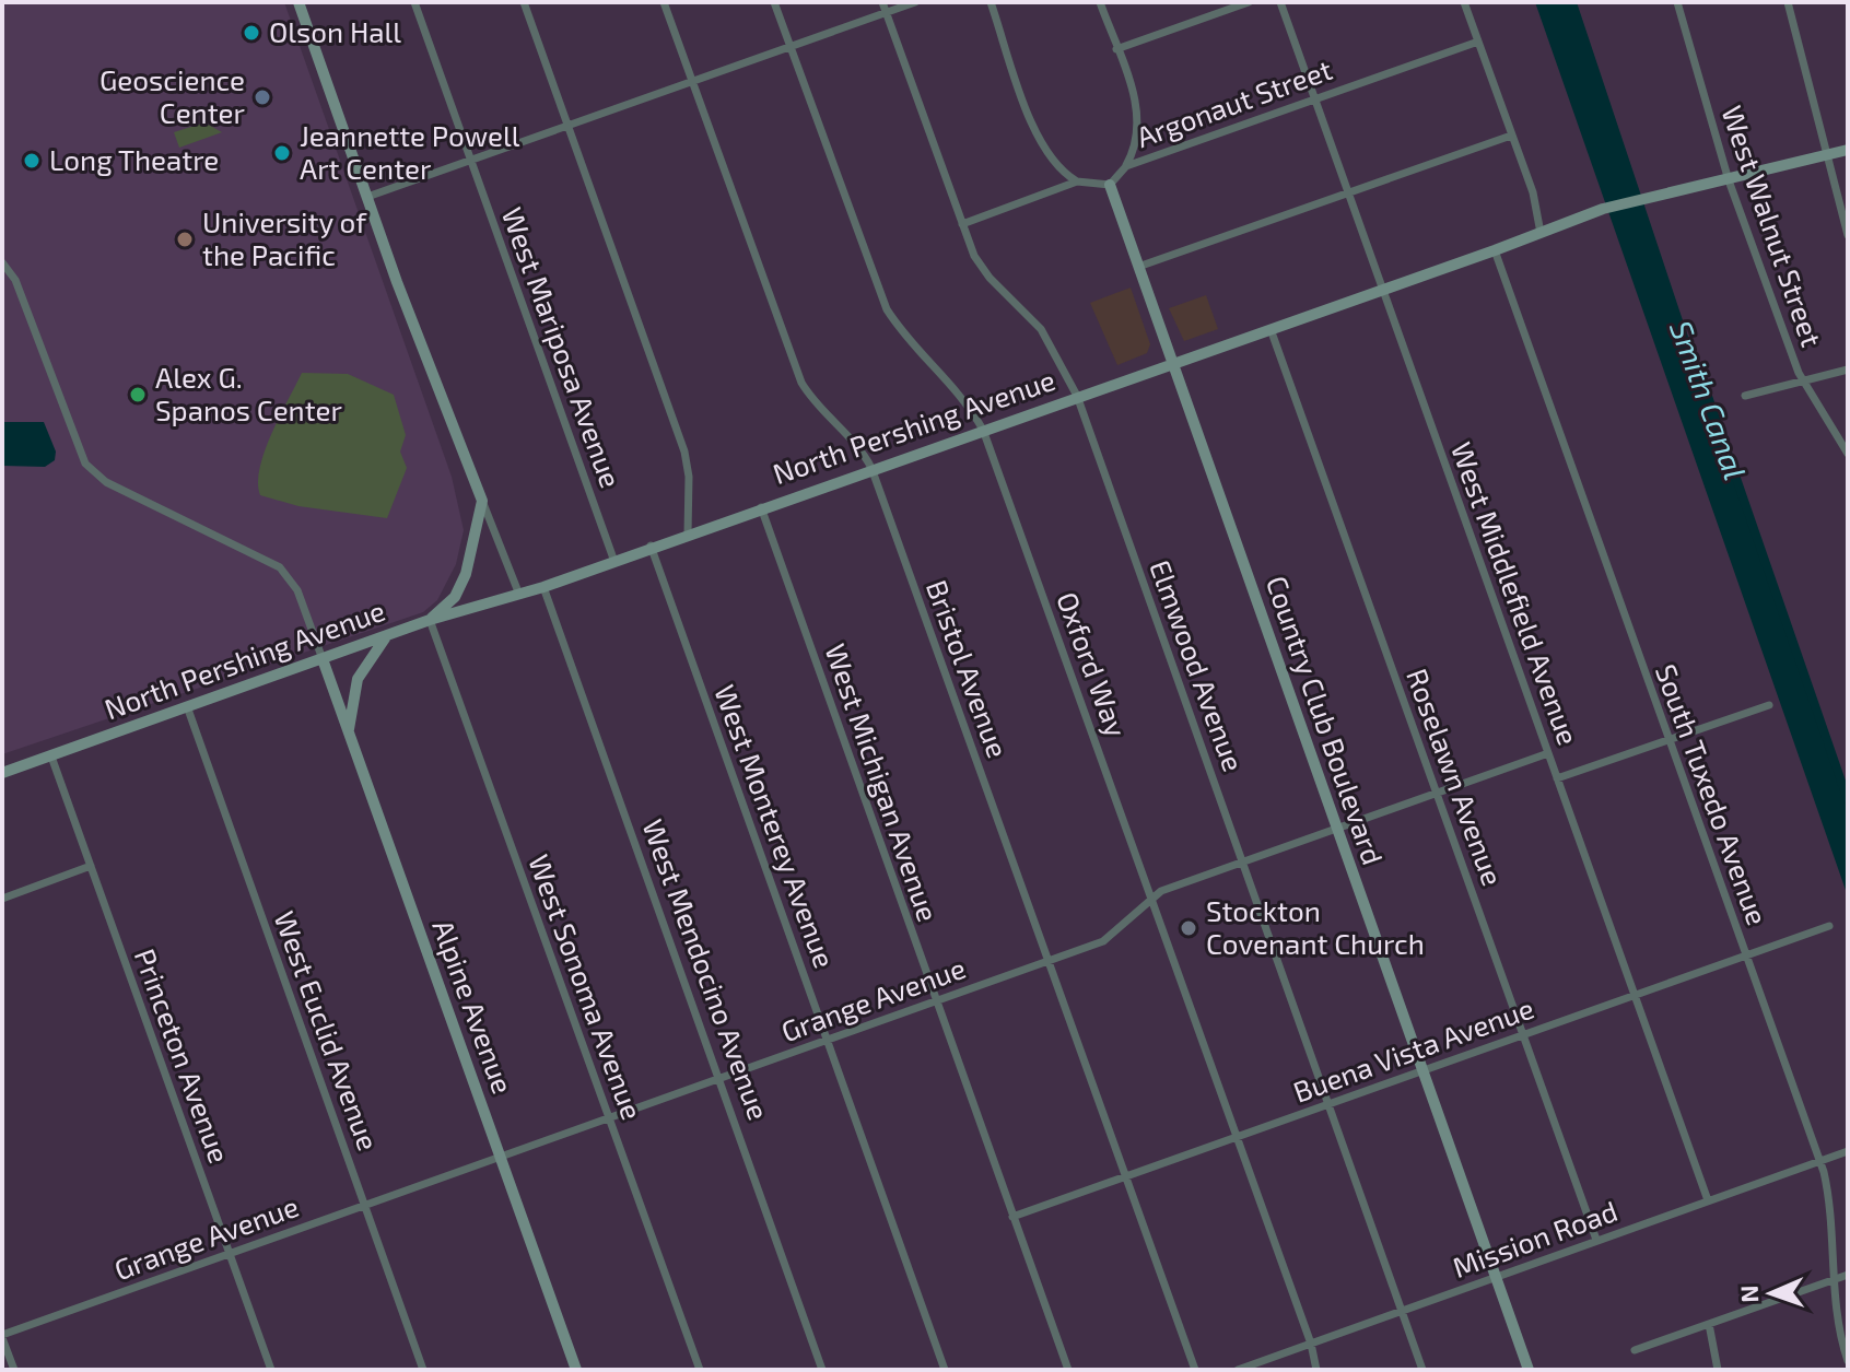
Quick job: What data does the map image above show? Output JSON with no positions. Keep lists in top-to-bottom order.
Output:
{
  "streets": {
    "street": [
      "Argonaut Street",
      "West Walnut Street",
      "West Mariposa Avenue",
      "North Pershing Avenue",
      "West Middlefield Avenue",
      "Oxford Way",
      "Elmwood Avenue",
      "Bristol Avenue",
      "Country Club Boulevard",
      "Roselawn Avenue",
      "West Michigan Avenue",
      "South Tuxedo Avenue",
      "West Monterey Avenue",
      "West Mendocino Avenue",
      "West Sonoma Avenue",
      "Grange Avenue",
      "Alpine Avenue",
      "West Euclid Avenue",
      "Buena Vista Avenue",
      "Princeton Avenue",
      "Mission Road"
    ]
  },
  "crossings": [
    ["Argonaut Street", "West Middlefield Avenue"],
    ["Argonaut Street", "Country Club Boulevard"],
    ["West Walnut Street", "North Pershing Avenue"],
    ["West Mariposa Avenue", "North Pershing Avenue"],
    ["North Pershing Avenue", "West Middlefield Avenue"],
    ["North Pershing Avenue", "Oxford Way"],
    ["North Pershing Avenue", "Elmwood Avenue"],
    ["North Pershing Avenue", "Bristol Avenue"],
    ["North Pershing Avenue", "Country Club Boulevard"],
    ["North Pershing Avenue", "Roselawn Avenue"],
    ["North Pershing Avenue", "West Michigan Avenue"],
    ["North Pershing Avenue", "South Tuxedo Avenue"],
    ["North Pershing Avenue", "West Monterey Avenue"],
    ["North Pershing Avenue", "West Mendocino Avenue"],
    ["North Pershing Avenue", "West Sonoma Avenue"],
    ["North Pershing Avenue", "Alpine Avenue"],
    ["North Pershing Avenue", "West Euclid Avenue"],
    ["North Pershing Avenue", "Princeton Avenue"],
    ["West Middlefield Avenue", "Grange Avenue"],
    ["West Middlefield Avenue", "Buena Vista Avenue"],
    ["West Middlefield Avenue", "Mission Road"],
    ["Oxford Way", "Grange Avenue"],
    ["Oxford Way", "Buena Vista Avenue"],
    ["Oxford Way", "Mission Road"],
    ["Elmwood Avenue", "Grange Avenue"],
    ["Elmwood Avenue", "Buena Vista Avenue"],
    ["Elmwood Avenue", "Mission Road"],
    ["Bristol Avenue", "Grange Avenue"],
    ["Bristol Avenue", "Buena Vista Avenue"],
    ["Country Club Boulevard", "Grange Avenue"],
    ["Country Club Boulevard", "Buena Vista Avenue"],
    ["Country Club Boulevard", "Mission Road"],
    ["Roselawn Avenue", "Grange Avenue"],
    ["Roselawn Avenue", "Buena Vista Avenue"],
    ["Roselawn Avenue", "Mission Road"],
    ["West Michigan Avenue", "Grange Avenue"],
    ["West Michigan Avenue", "Buena Vista Avenue"],
    ["South Tuxedo Avenue", "Buena Vista Avenue"],
    ["South Tuxedo Avenue", "Mission Road"],
    ["West Monterey Avenue", "Grange Avenue"],
    ["West Mendocino Avenue", "Grange Avenue"],
    ["West Sonoma Avenue", "Grange Avenue"],
    ["Grange Avenue", "Alpine Avenue"],
    ["Grange Avenue", "West Euclid Avenue"],
    ["Grange Avenue", "Princeton Avenue"]
  ],
  "water": ["Smith Canal"],
  "places": [
    "Olson Hall",
    "Geoscience Center",
    "Jeannette Powell Art Center",
    "Long Theatre",
    "University of the Pacific",
    "Alex G. Spanos Center",
    "Stockton Covenant Church"
  ],
  "north": "left"
}
